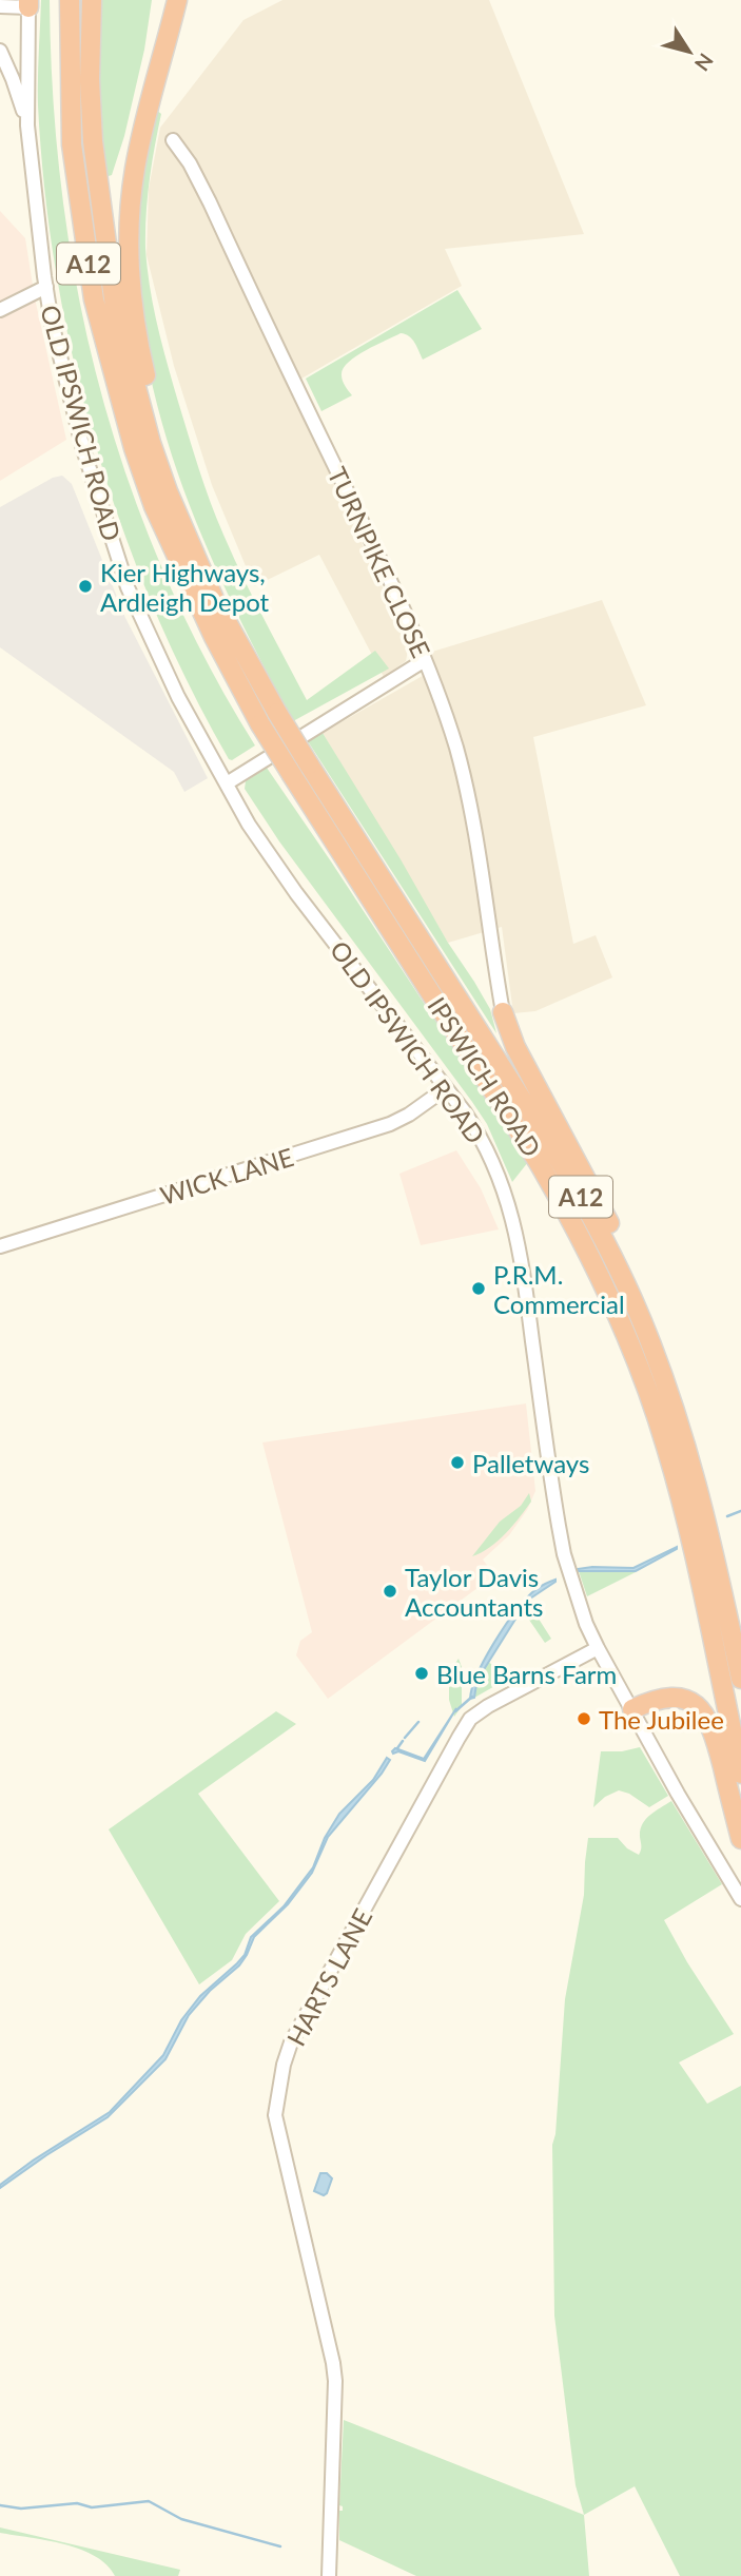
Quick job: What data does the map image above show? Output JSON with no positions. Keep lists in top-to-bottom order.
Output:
{
  "streets": {
    "highway": ["A12", "IPSWICH ROAD"],
    "street": [
      "OLD IPSWICH ROAD",
      "TURNPIKE CLOSE",
      "WICK LANE",
      "HARTS LANE"
    ]
  },
  "crossings": [
    ["A12", "TURNPIKE CLOSE"],
    ["A12", "IPSWICH ROAD"],
    ["OLD IPSWICH ROAD", "WICK LANE"],
    ["OLD IPSWICH ROAD", "HARTS LANE"]
  ],
  "places": [
    "Kier Highways, Ardleigh Depot",
    "P.R.M. Commercial",
    "Palletways",
    "Taylor Davis Accountants",
    "Blue Barns Farm",
    "The Jubilee"
  ],
  "north": "bottom right"
}
